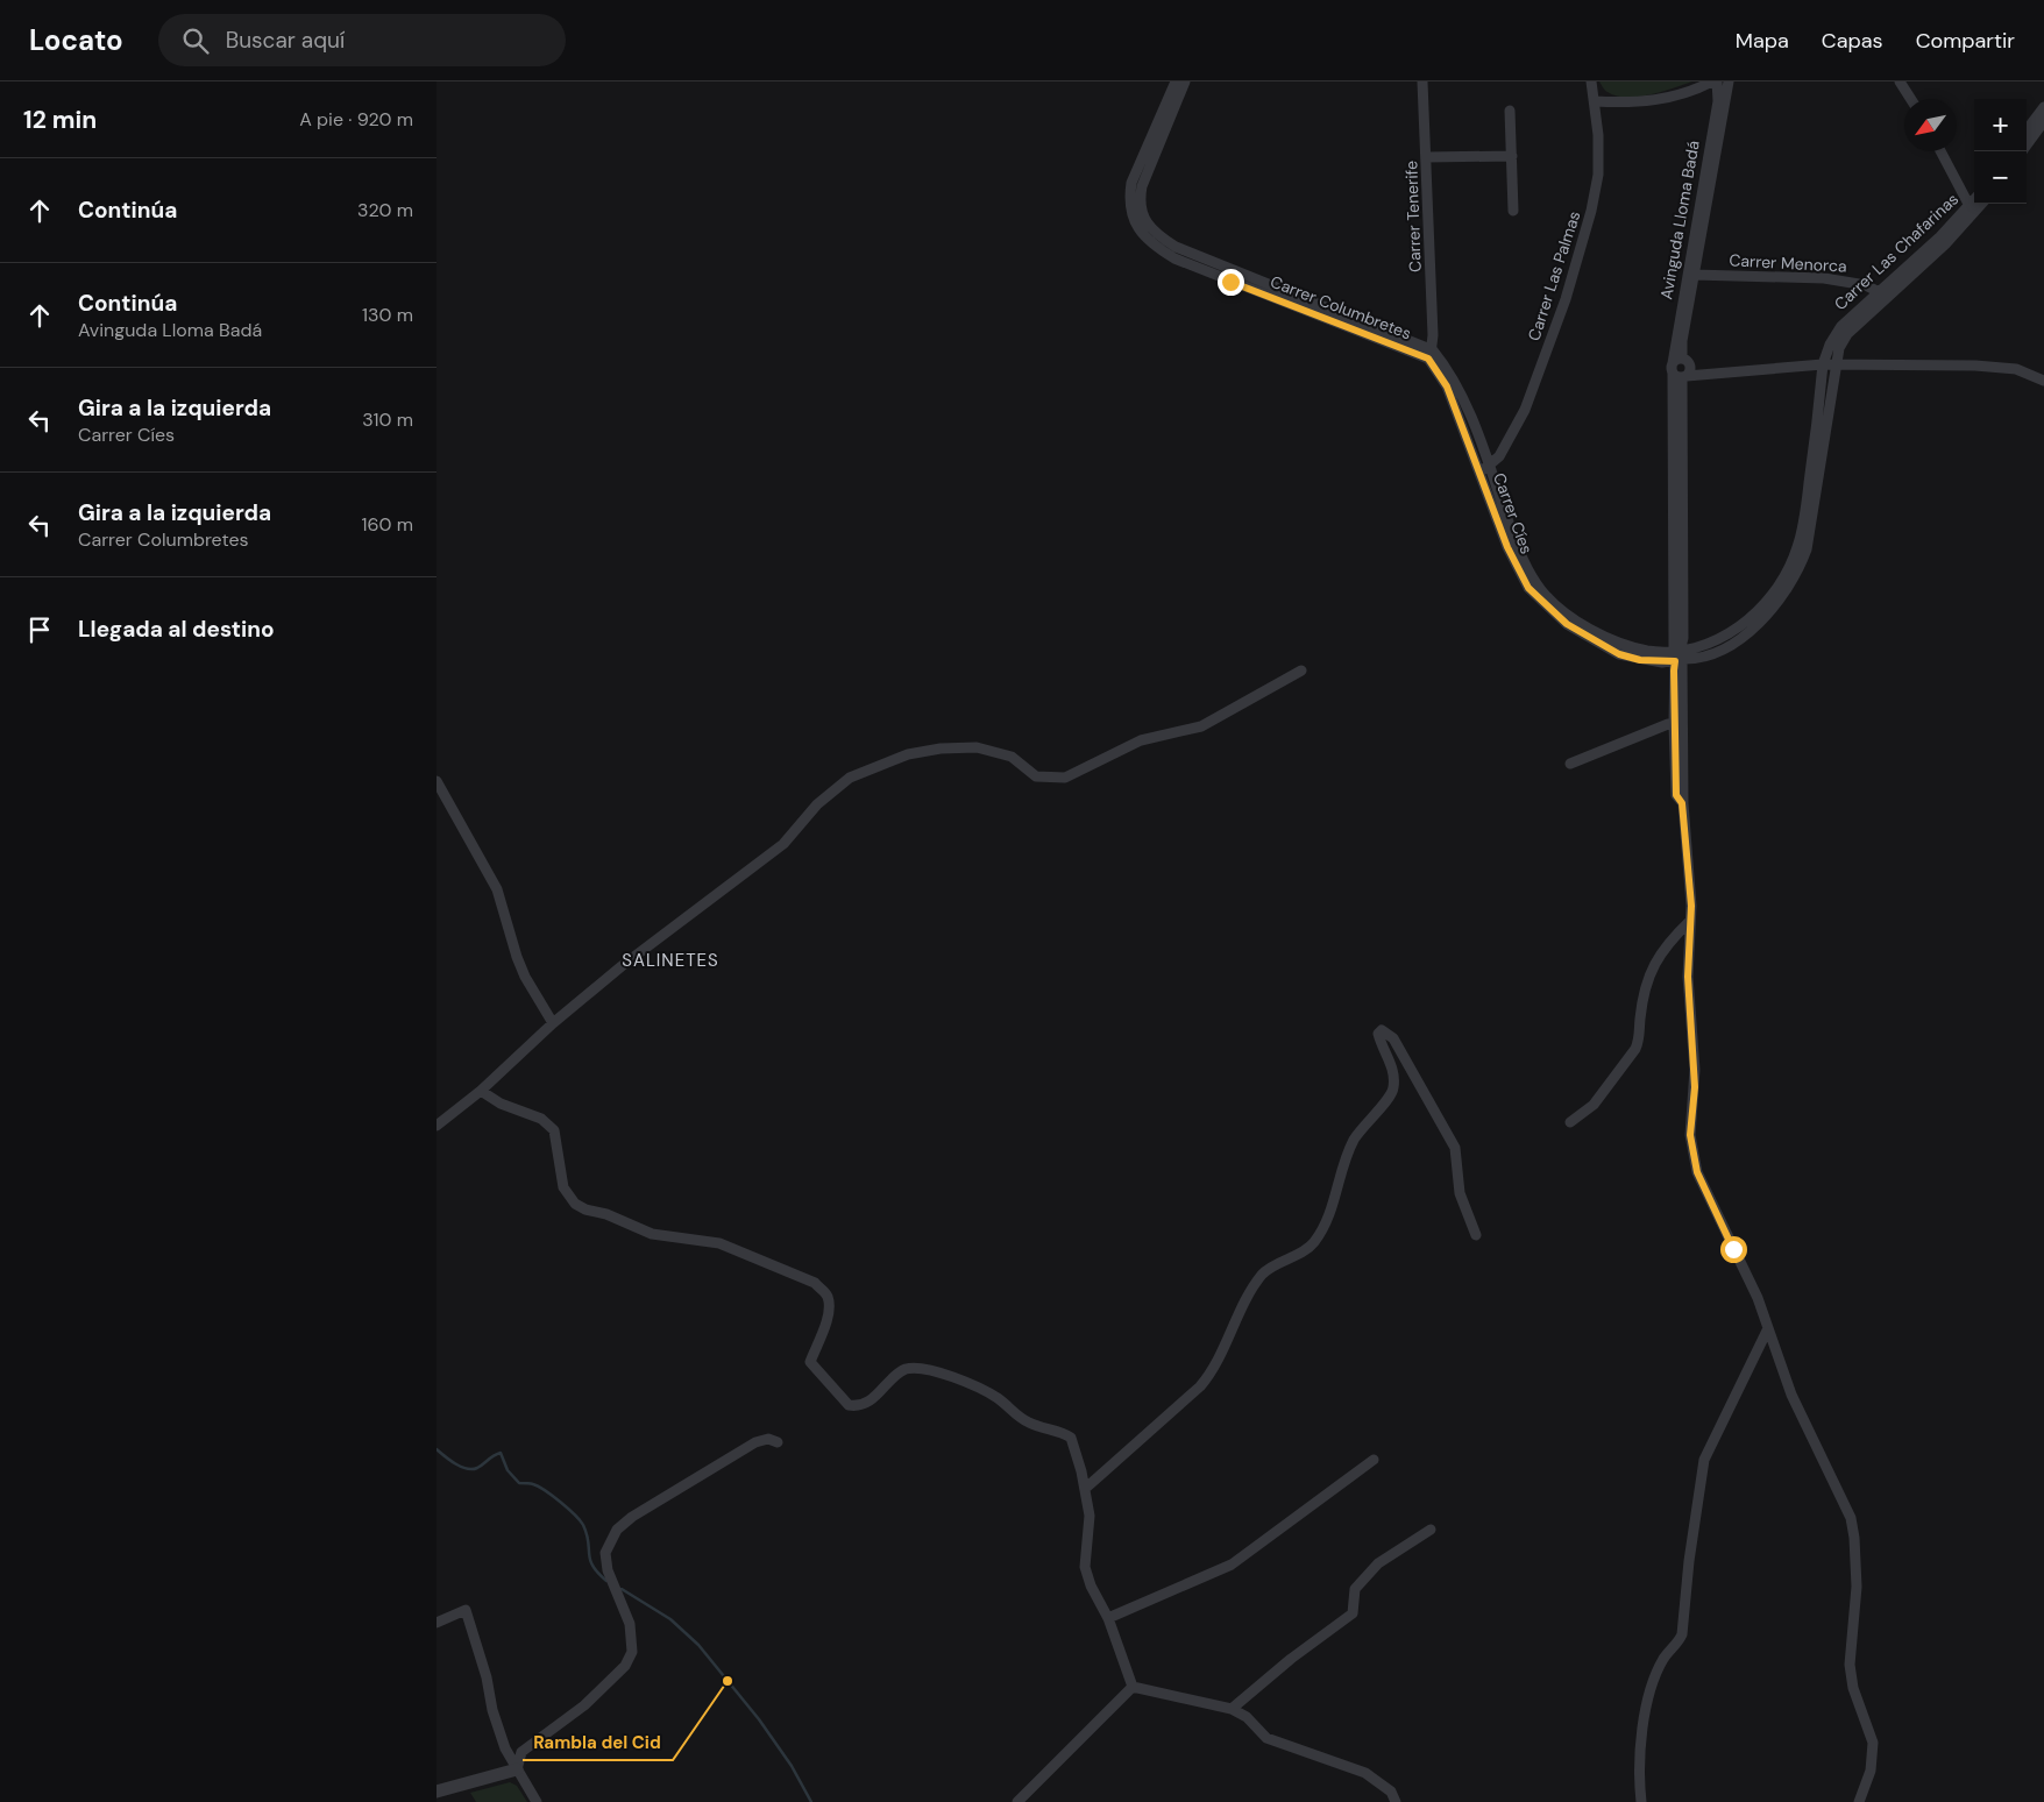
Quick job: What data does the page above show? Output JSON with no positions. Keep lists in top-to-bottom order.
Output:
{
  "streets": {
    "street": [
      "Carrer Tenerife",
      "Avinguda Lloma Badá",
      "Carrer Las Chafarinas",
      "Carrer Menorca",
      "Carrer Las Palmas",
      "Carrer Columbretes",
      "Carrer Cíes"
    ]
  },
  "crossings": [
    ["Carrer Tenerife", "Carrer Columbretes"],
    ["Carrer Tenerife", "Carrer Cíes"],
    ["Avinguda Lloma Badá", "Carrer Menorca"],
    ["Avinguda Lloma Badá", "Carrer Cíes"],
    ["Carrer Las Chafarinas", "Carrer Menorca"],
    ["Carrer Las Chafarinas", "Carrer Cíes"],
    ["Carrer Las Palmas", "Carrer Cíes"],
    ["Carrer Columbretes", "Carrer Cíes"]
  ],
  "districts": ["SALINETES"],
  "places": ["Rambla del Cid"],
  "north": "bottom left",
  "page": {
    "header": "Locato",
    "search": "Buscar aquí",
    "nav": ["Mapa", "Capas", "Compartir"],
    "heading": ["12 min", "A pie · 920 m"],
    "map_buttons": ["+", "−"],
    "list": [
      ["Continúa", "320 m"],
      ["Continúa", "Avinguda Lloma Badá", "130 m"],
      ["Gira a la izquierda", "Carrer Cíes", "310 m"],
      ["Gira a la izquierda", "Carrer Columbretes", "160 m"],
      "Llegada al destino"
    ]
  }
}
